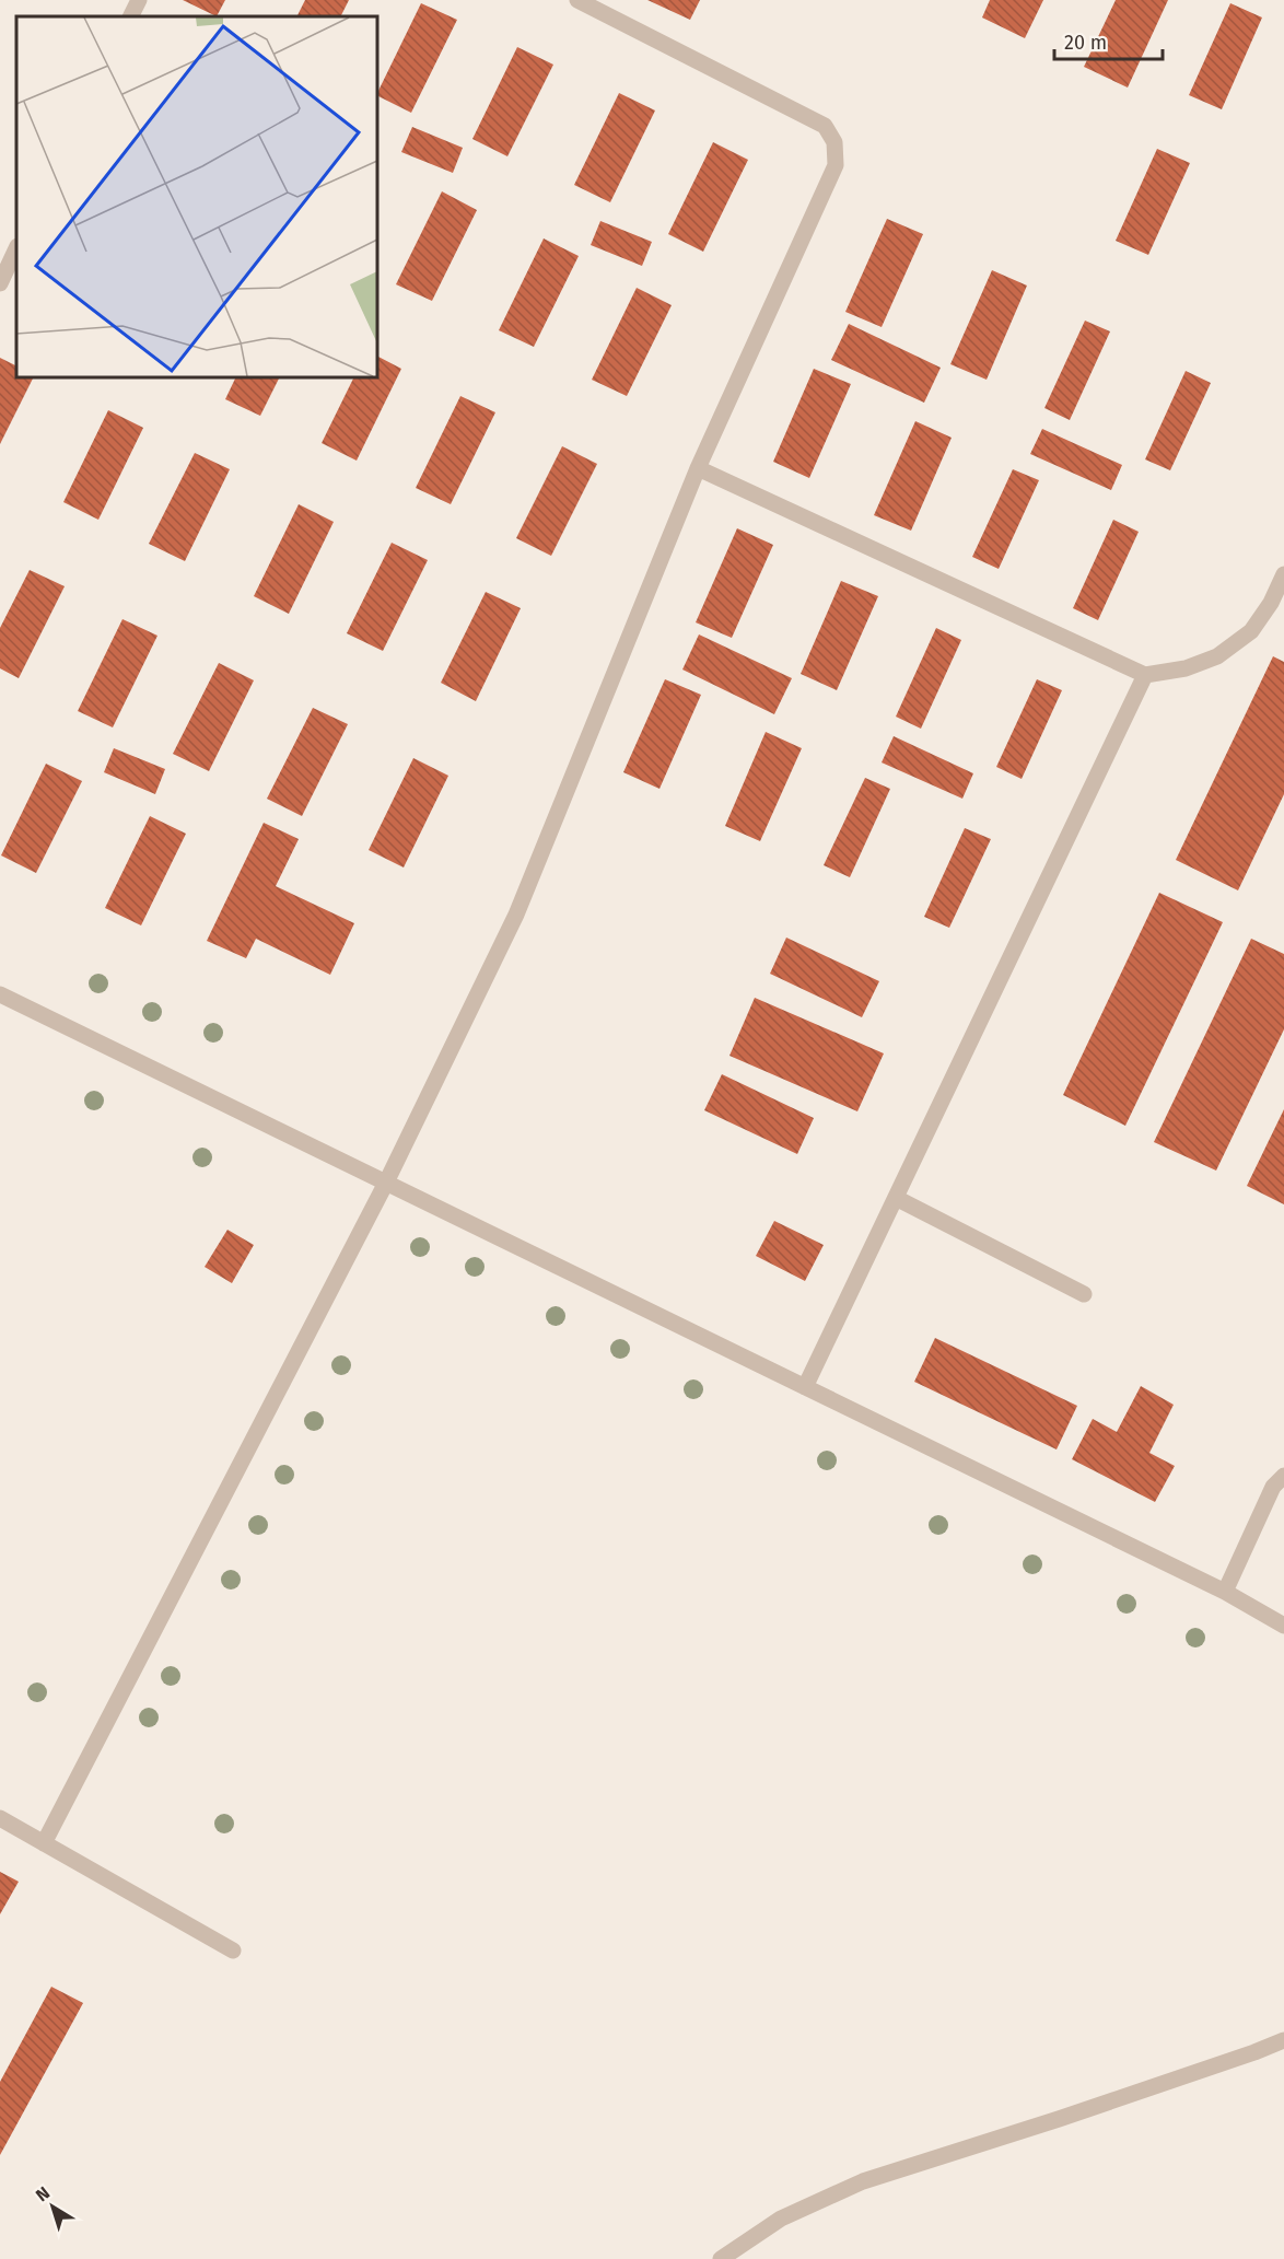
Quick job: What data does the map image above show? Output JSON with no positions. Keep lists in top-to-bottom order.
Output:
{
  "scale_bar": "20 m",
  "north": "top left"
}
